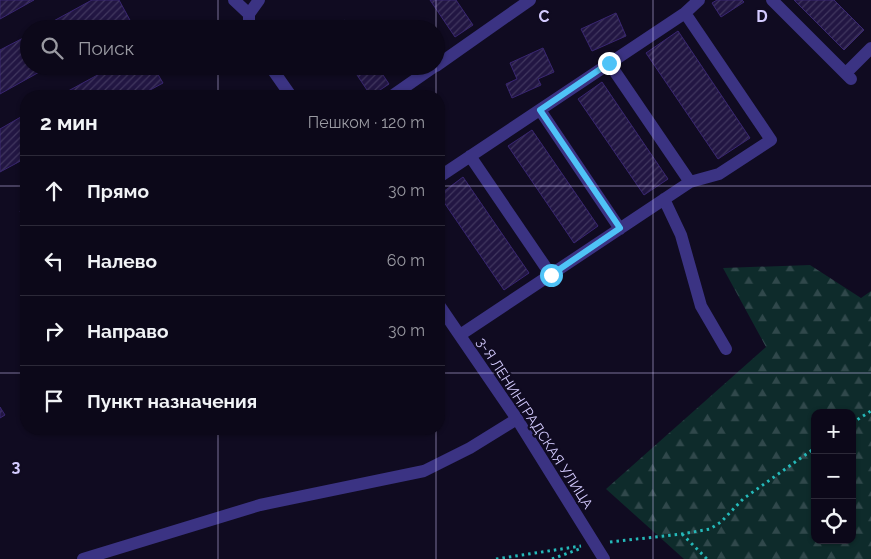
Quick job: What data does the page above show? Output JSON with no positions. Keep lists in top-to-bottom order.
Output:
{
  "streets": {
    "street": ["3-Я ЛЕНИНГРАДСКАЯ УЛИЦА"]
  },
  "page": {
    "search": "Поиск",
    "heading": ["2 мин", "Пешком · 120 m"],
    "list": [
      ["Прямо", "30 m"],
      ["Налево", "60 m"],
      ["Направо", "30 m"],
      "Пункт назначения"
    ],
    "map_buttons": ["+", "−"]
  },
  "grid": {
    "columns": ["C", "D"],
    "rows": ["3"]
  }
}
